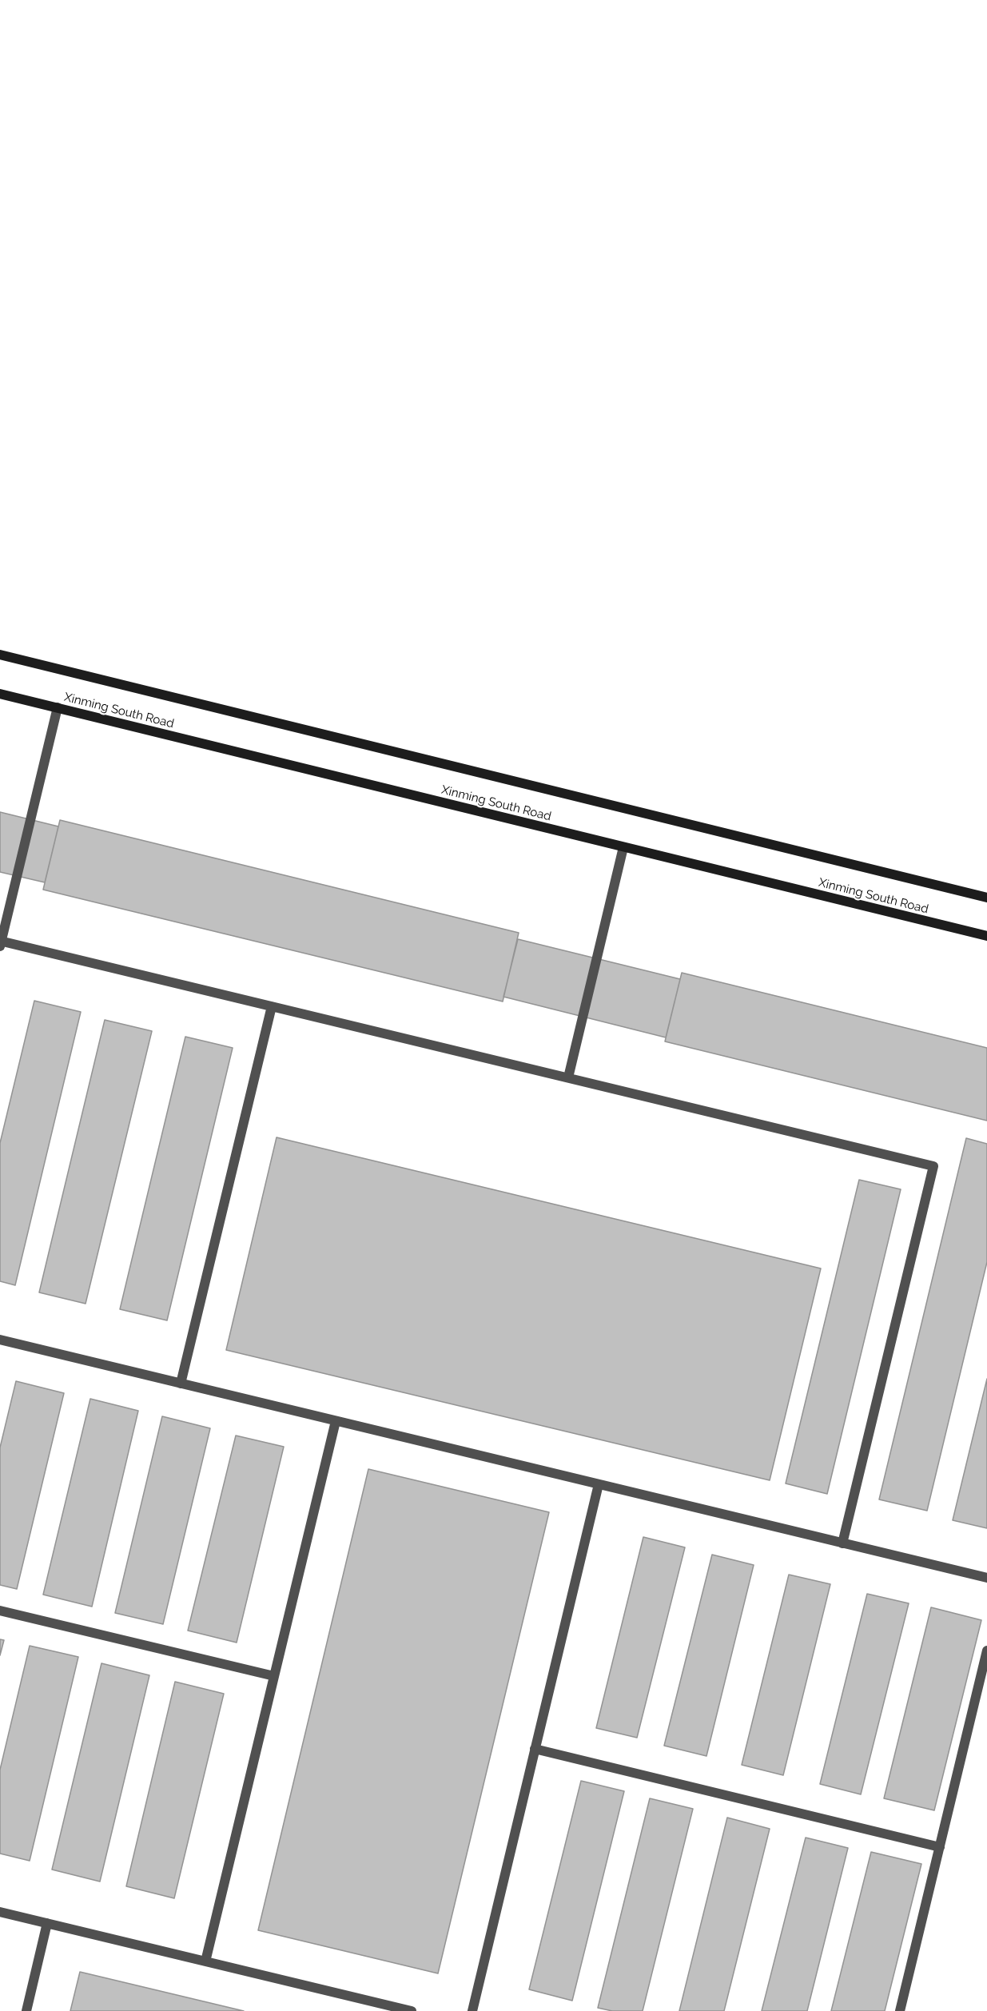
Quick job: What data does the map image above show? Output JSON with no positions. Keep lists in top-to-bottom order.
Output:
{
  "streets": {
    "main road": ["Xinming South Road"]
  }
}
